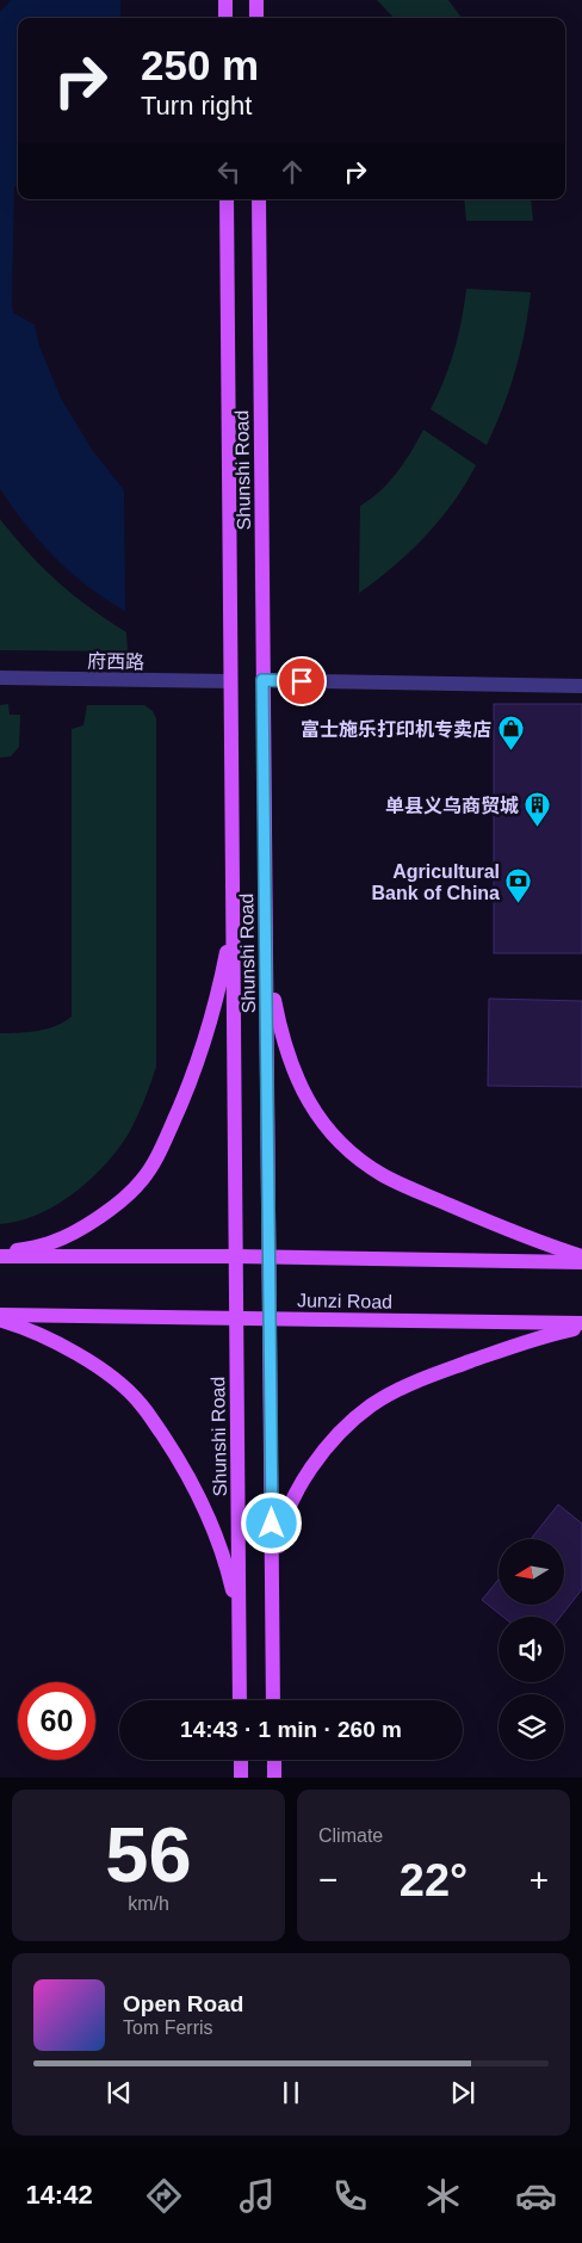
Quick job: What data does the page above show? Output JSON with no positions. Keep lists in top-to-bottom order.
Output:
{
  "streets": {
    "main road": ["Shunshi Road", "Junzi Road"],
    "street": ["府西路"]
  },
  "crossings": [
    ["Shunshi Road", "府西路"],
    ["Shunshi Road", "Junzi Road"]
  ],
  "places": {
    "shop": ["富士施乐打印机专卖店"],
    "building": ["单县义乌商贸城"],
    "bank": ["Agricultural Bank of China"]
  },
  "north": "left",
  "page": {
    "turn": ["250 m", "Turn right"],
    "limit": "60",
    "trip": "14:43 · 1 min · 260 m",
    "tile": [
      ["56", "km/h"],
      "Climate"
    ],
    "heat": ["−", "22°", "+"],
    "song": ["Open Road", "Tom Ferris"],
    "tabs": "14:42"
  }
}
